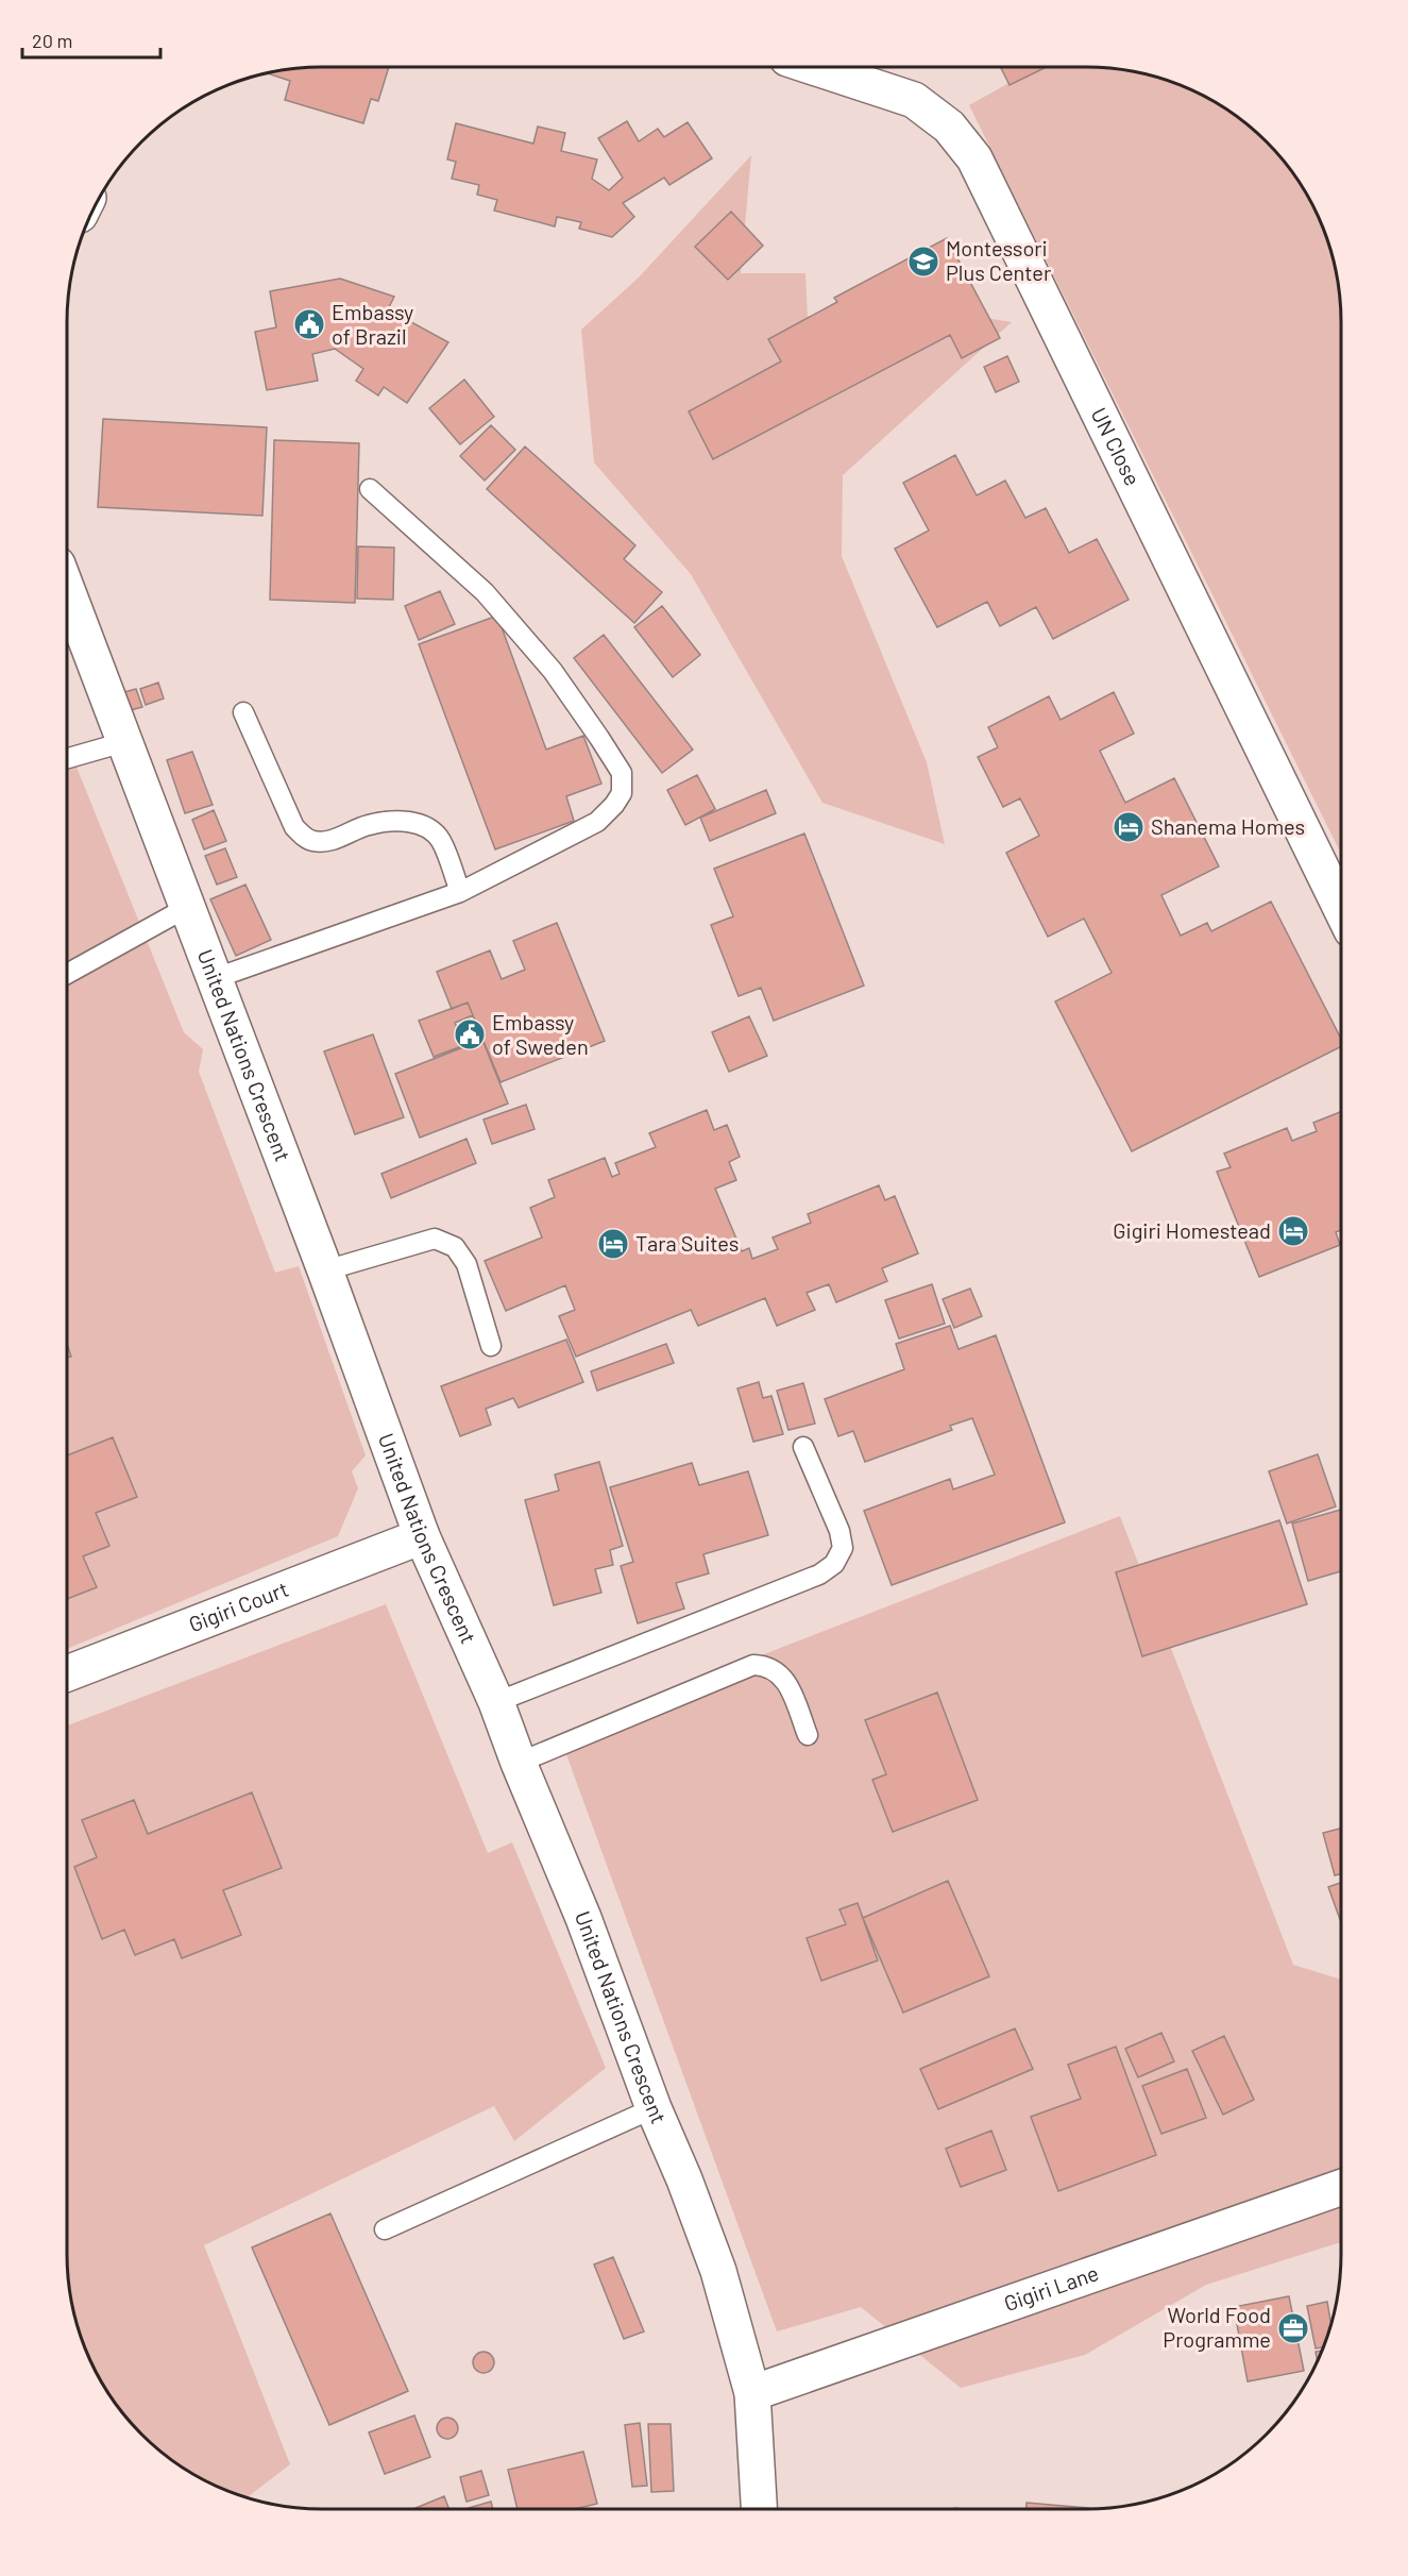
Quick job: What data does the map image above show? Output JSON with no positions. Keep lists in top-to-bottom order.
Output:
{
  "streets": {
    "street": [
      "UN Close",
      "United Nations Crescent",
      "Gigiri Court",
      "Gigiri Lane"
    ]
  },
  "crossings": [
    ["United Nations Crescent", "Gigiri Court"],
    ["United Nations Crescent", "Gigiri Lane"]
  ],
  "places": {
    "school or university": ["Montessori Plus Center"],
    "public building": ["Embassy of Brazil", "Embassy of Sweden"],
    "hotel": ["Shanema Homes", "Gigiri Homestead", "Tara Suites"],
    "office": ["World Food Programme"]
  },
  "scale_bar": "20 m"
}
